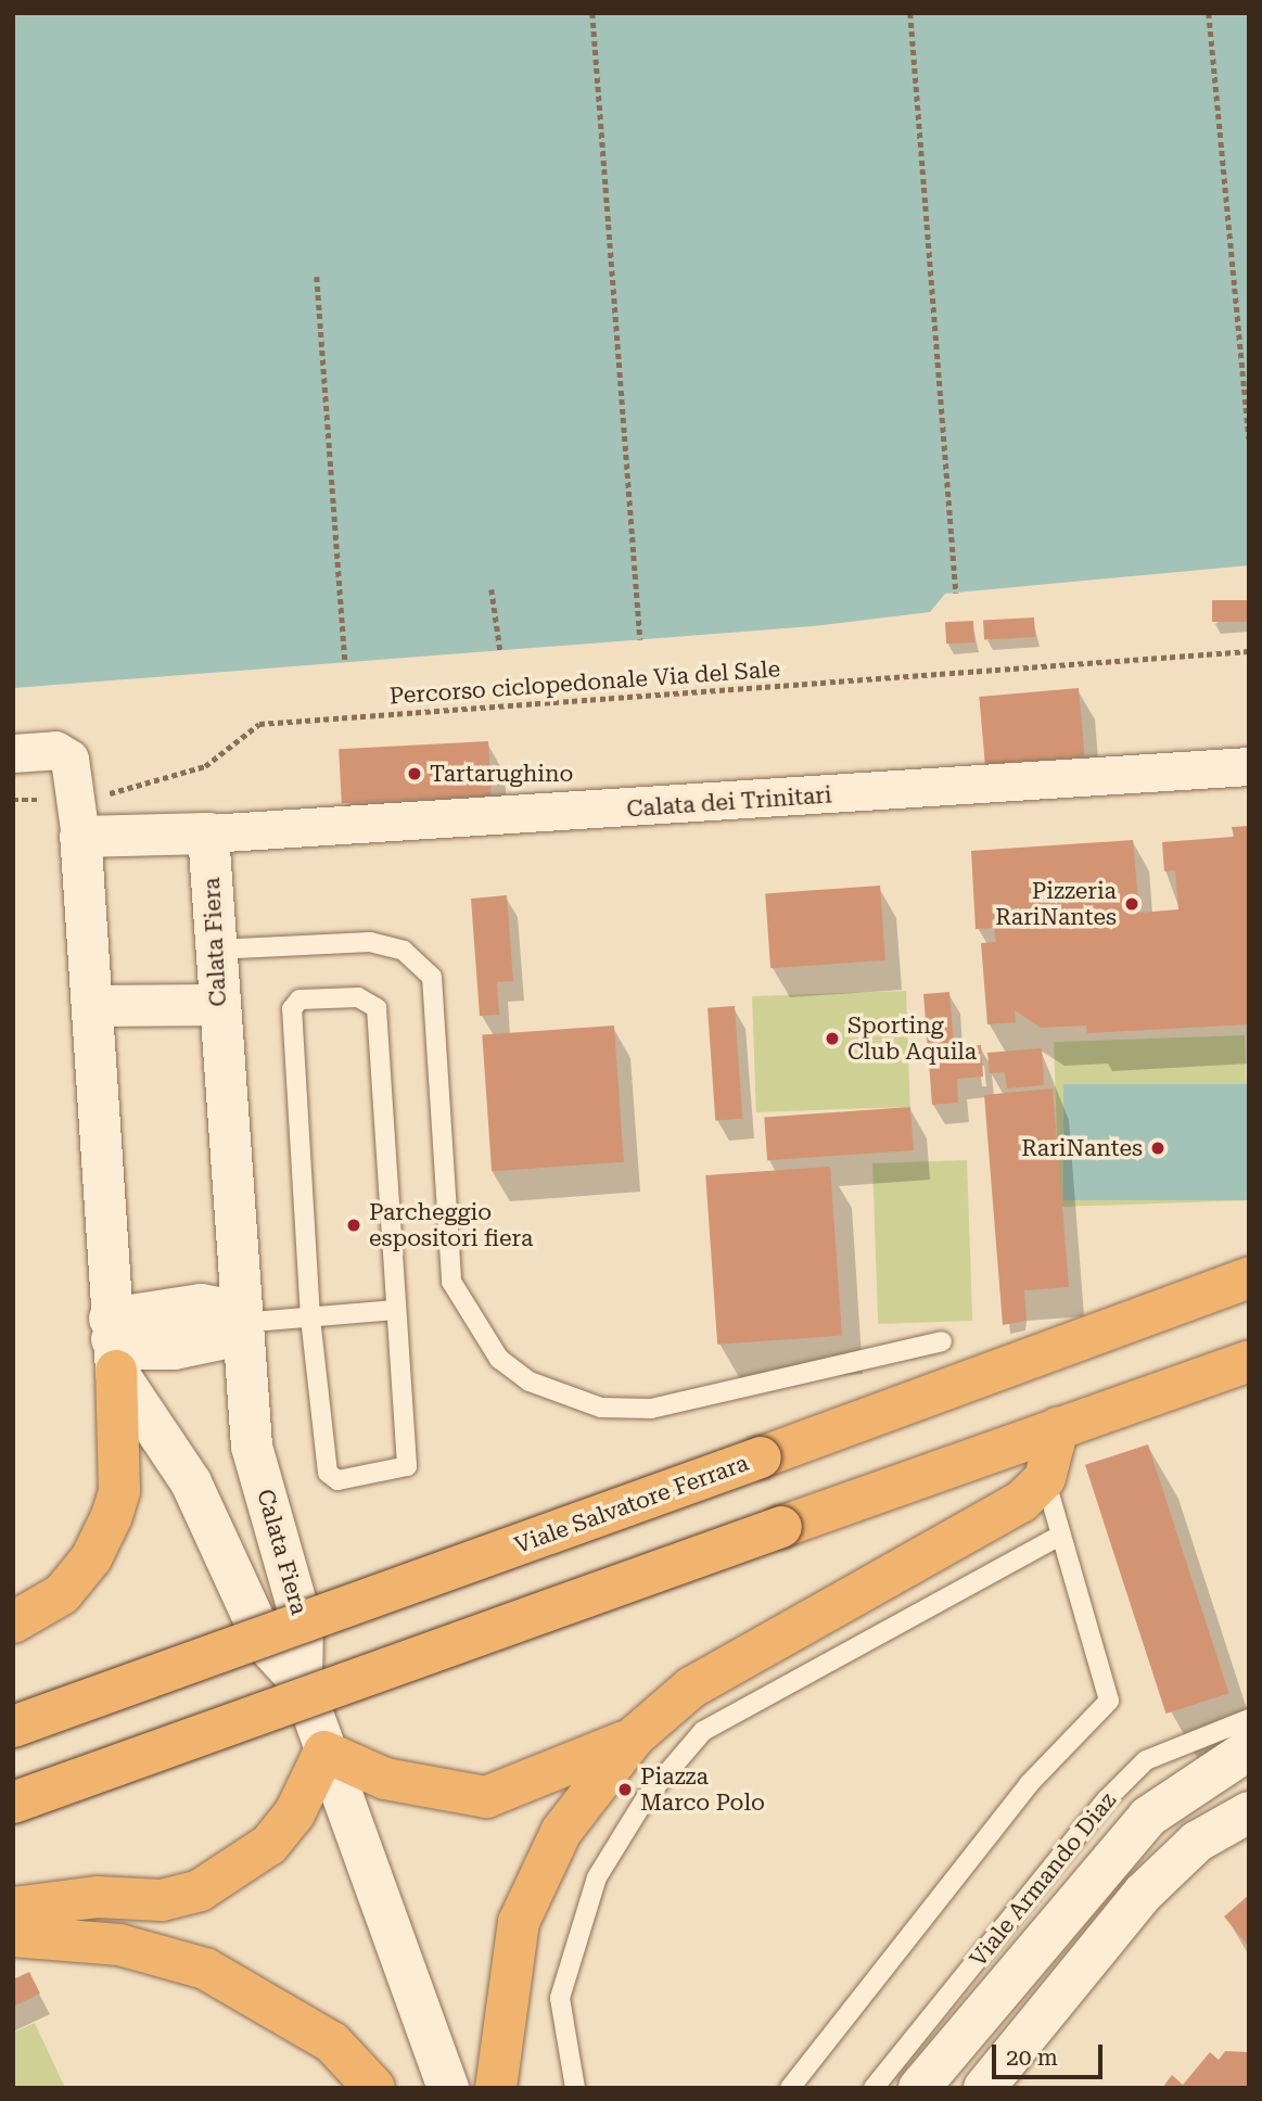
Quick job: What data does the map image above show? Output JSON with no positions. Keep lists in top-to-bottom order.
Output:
{
  "streets": {
    "highway": ["Viale Salvatore Ferrara"],
    "street": ["Calata dei Trinitari", "Calata Fiera", "Viale Armando Diaz"],
    "path": ["Percorso ciclopedonale Via del Sale"]
  },
  "crossings": [
    ["Calata dei Trinitari", "Calata Fiera"]
  ],
  "places": [
    "Tartarughino",
    "Pizzeria RariNantes",
    "Sporting Club Aquila",
    "RariNantes",
    "Parcheggio espositori fiera",
    "Piazza Marco Polo"
  ],
  "scale_bar": "20 m"
}
